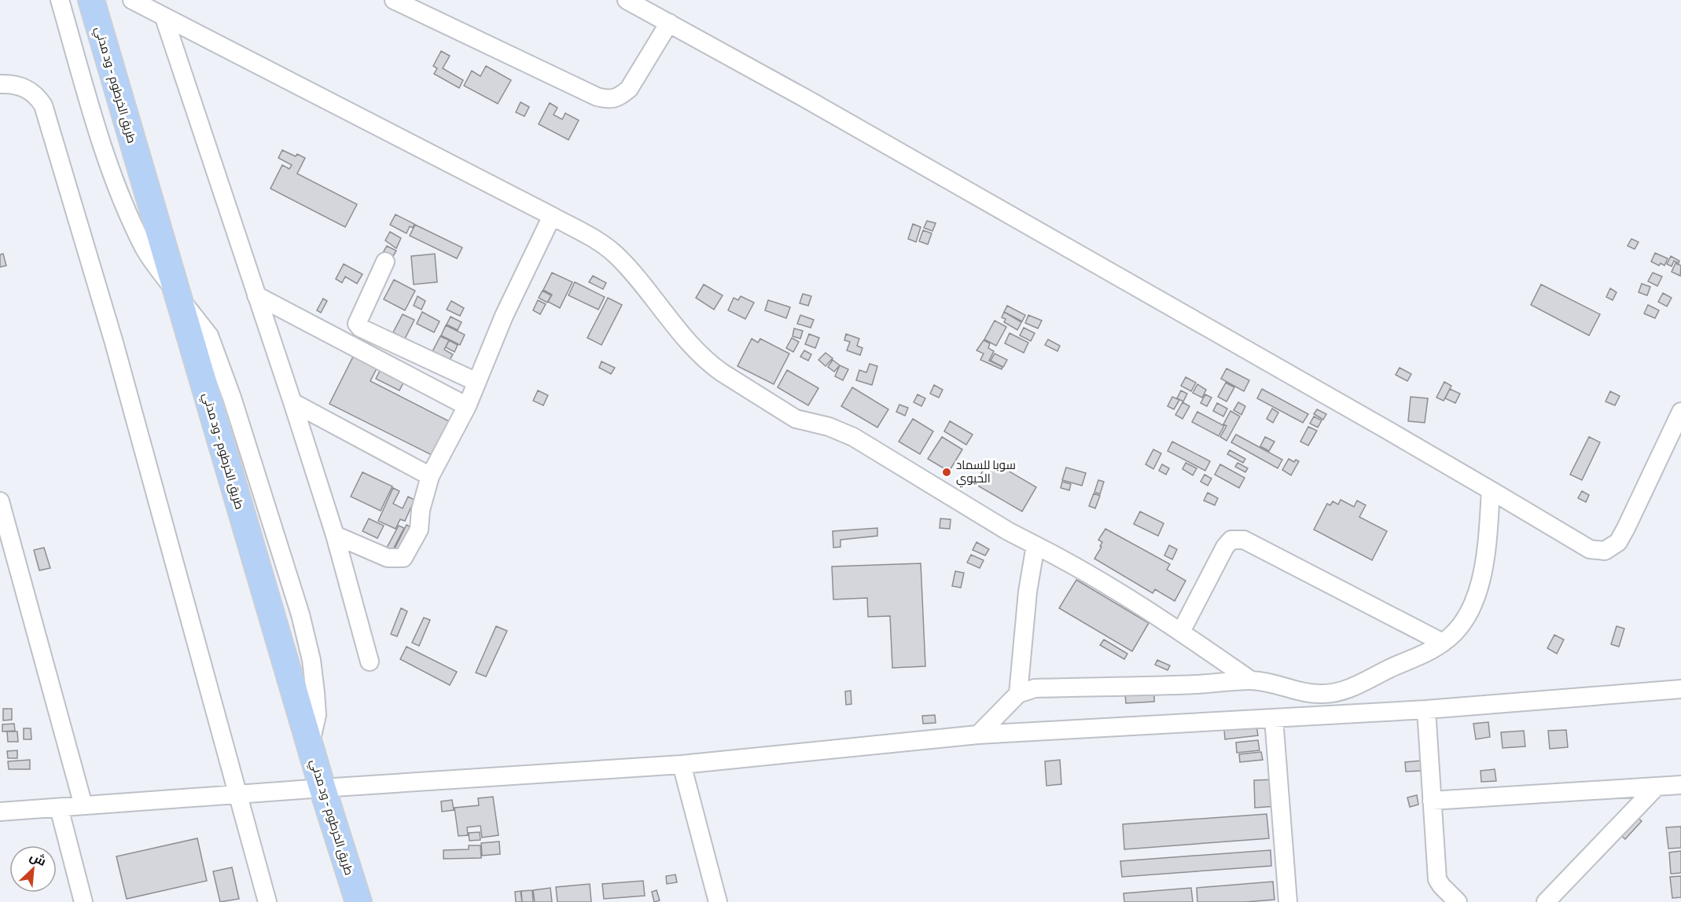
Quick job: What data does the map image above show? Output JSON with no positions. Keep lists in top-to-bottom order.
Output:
{
  "streets": {
    "highway": ["طريق الخرطوم - ود مدني"]
  },
  "places": ["سوبا للسماد الحيوي"],
  "north": "top right"
}
